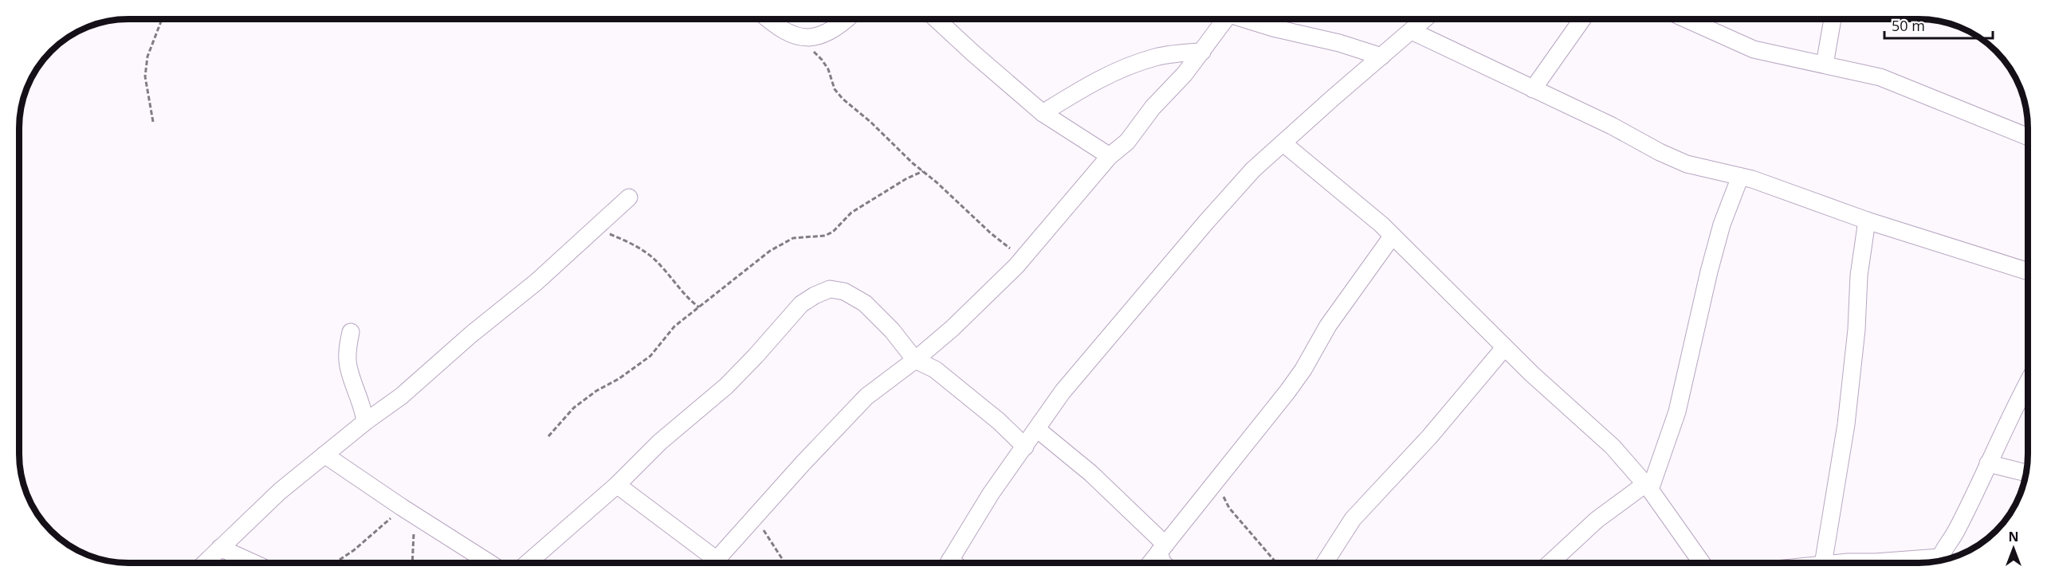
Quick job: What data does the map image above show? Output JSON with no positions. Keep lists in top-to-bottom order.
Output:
{
  "scale_bar": "50 m",
  "north": "top"
}
